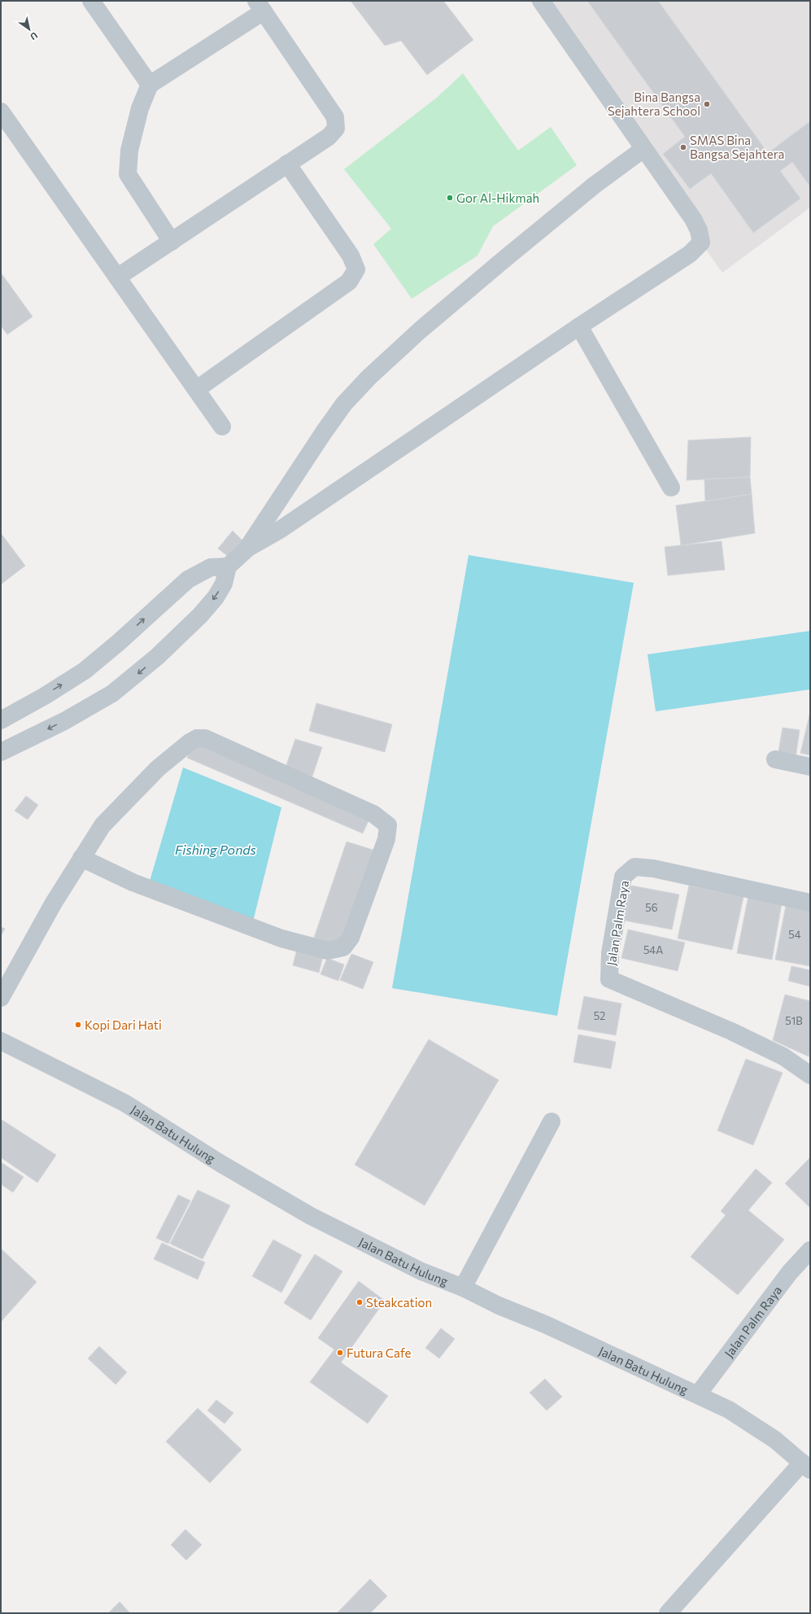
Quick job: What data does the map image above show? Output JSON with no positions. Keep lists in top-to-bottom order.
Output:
{
  "streets": {
    "street": ["Jalan Palm Raya", "Jalan Batu Hulung"]
  },
  "crossings": [
    ["Jalan Palm Raya", "Jalan Batu Hulung"]
  ],
  "water": ["Fishing Ponds"],
  "places": [
    "Bina Bangsa Sejahtera School",
    "SMAS Bina Bangsa Sejahtera",
    "Gor Al-Hikmah",
    "Kopi Dari Hati",
    "Steakcation",
    "Futura Cafe"
  ],
  "house_numbers": [
    "56",
    "54",
    "54A",
    "52",
    "51B"
  ],
  "north": "bottom right"
}
